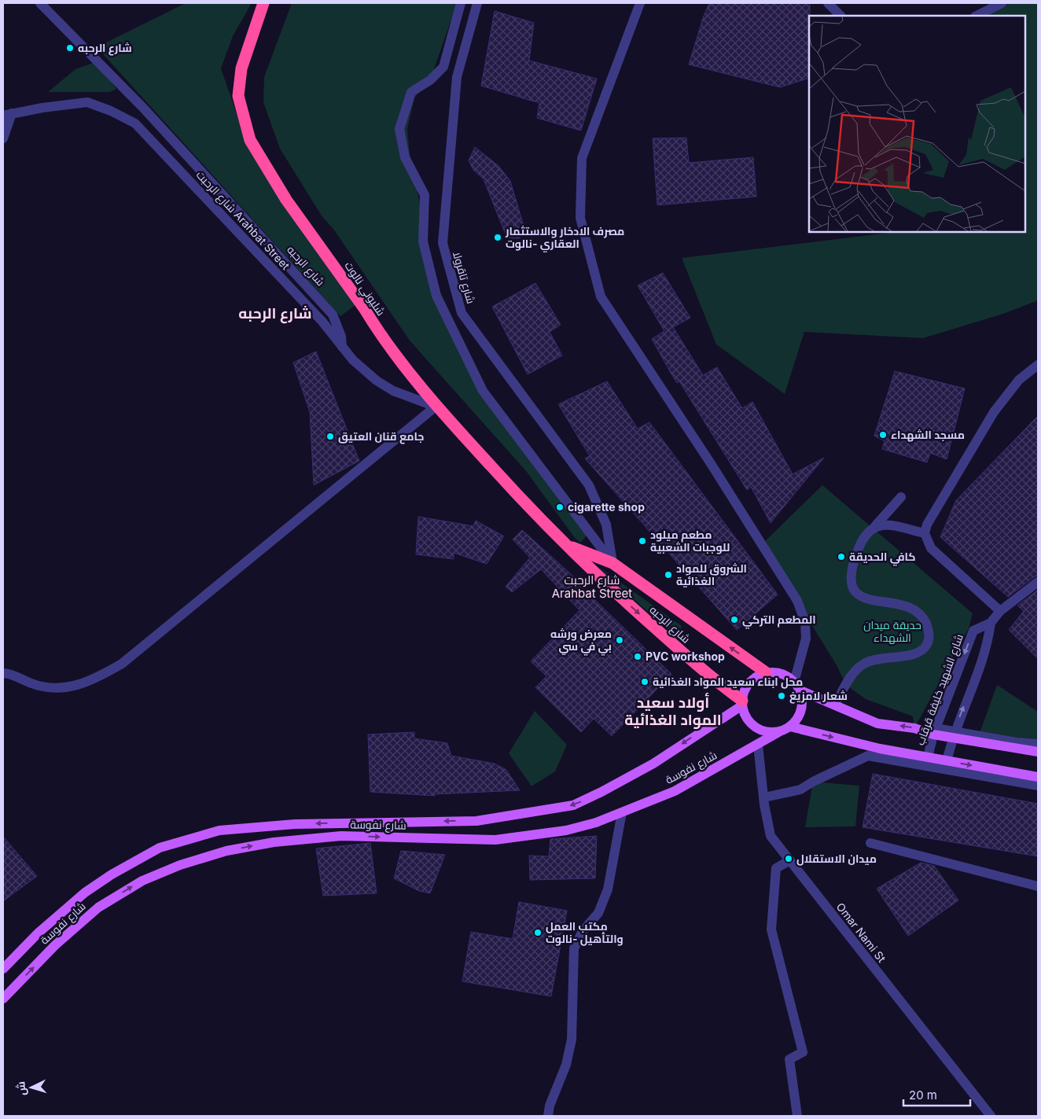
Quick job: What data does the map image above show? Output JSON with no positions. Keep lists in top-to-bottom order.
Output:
{
  "streets": {
    "highway": ["شارع الرحبه", "شليوني نالوت"],
    "main road": ["شارع نفوسة"],
    "street": [
      "شارع الرحبت Arahbat Street",
      "شارع تاقرولا",
      "شارع الشهيد خليفة قرقاب",
      "Omar Nami St"
    ]
  },
  "crossings": [
    ["شارع الرحبت Arahbat Street", "شارع الرحبه"],
    ["شارع الرحبت Arahbat Street", "شليوني نالوت"],
    ["شارع الرحبه", "شارع تاقرولا"],
    ["شارع الرحبه", "شليوني نالوت"],
    ["شارع الرحبه", "شارع نفوسة"],
    ["شارع نفوسة", "Omar Nami St"]
  ],
  "districts": ["شارع الرحبه", "شارع الرحبت Arahbat Street", "أولاد سعيد المواد الغذائية"],
  "parks": ["حديقة ميدان الشهداء"],
  "places": [
    "شارع الرحبه",
    "مصرف الادخار والاستثمار العقاري -نالوت",
    "مسجد الشهداء",
    "جامع قنان العتيق",
    "cigarette shop",
    "مطعم ميلود للوجبات الشعبية",
    "كافي الحديقة",
    "الشروق للمواد الغذائية",
    "المطعم التركي",
    "معرض ورشه بي في سي",
    "PVC workshop",
    "محل ابناء سعيد المواد الغذائية",
    "شعار لامزيغ",
    "ميدان الاستقلال",
    "مكتب العمل والتأهيل -نالوت"
  ],
  "scale_bar": "20 m",
  "north": "left"
}
